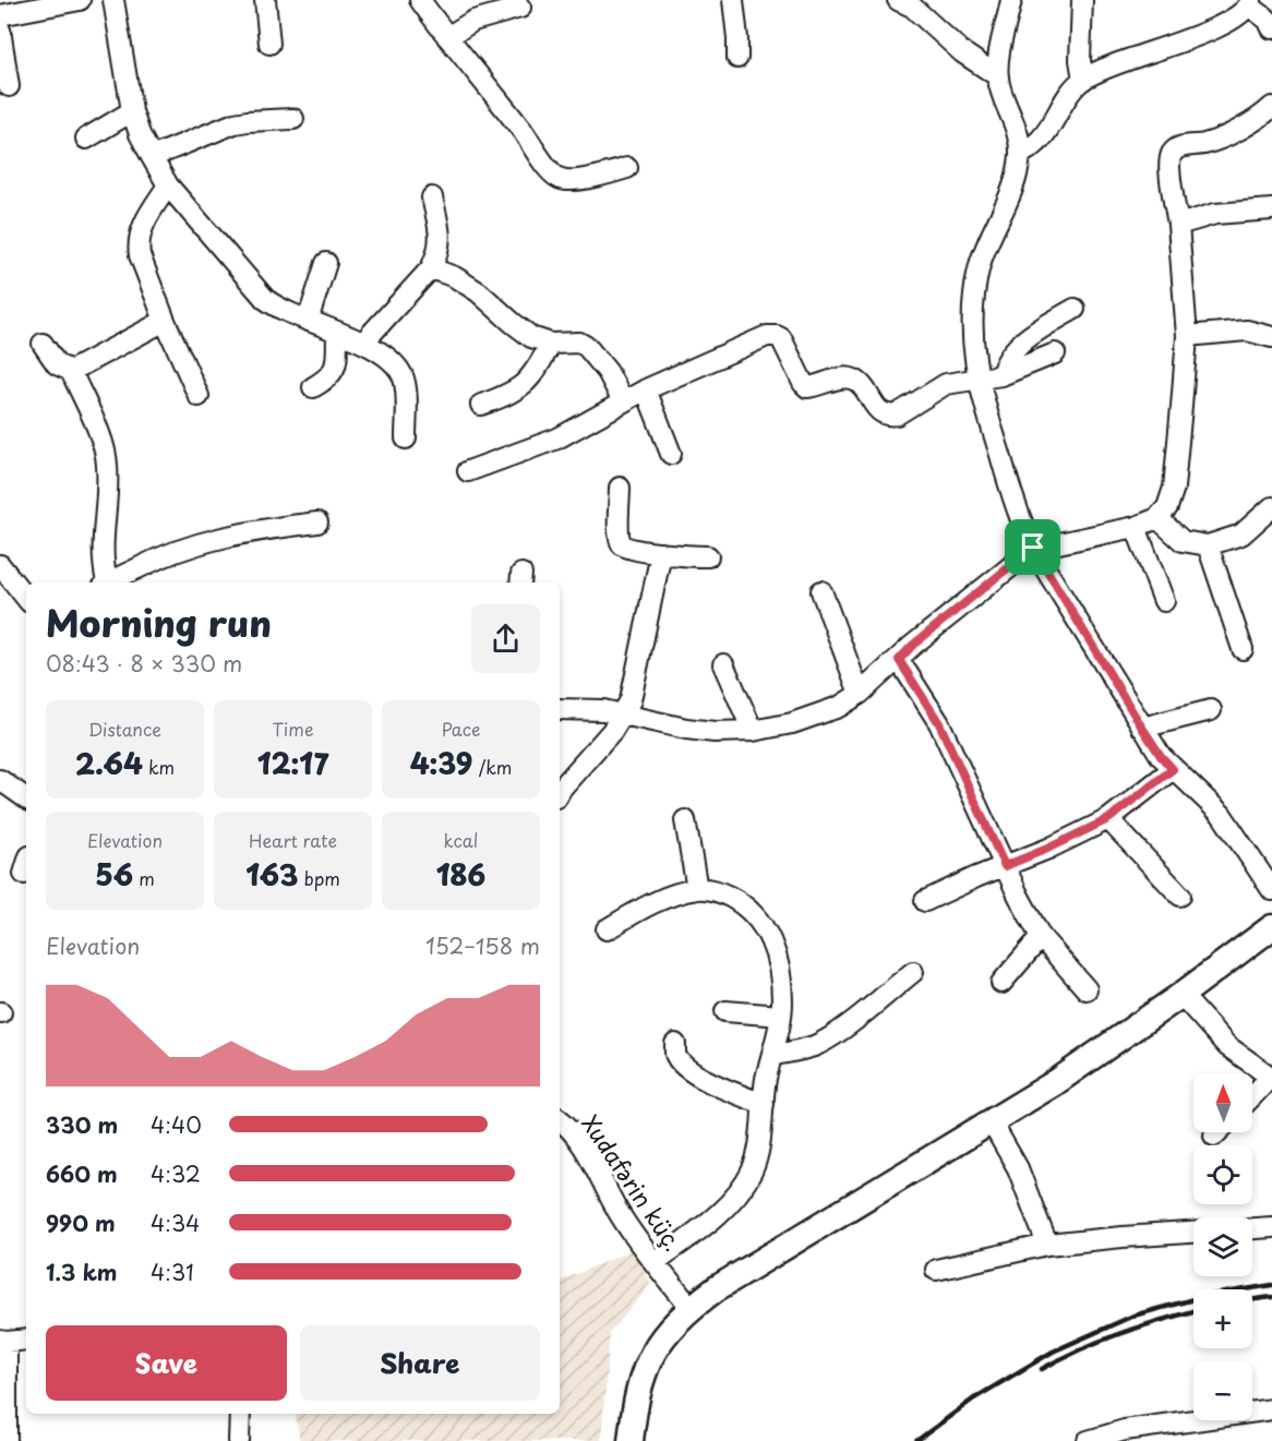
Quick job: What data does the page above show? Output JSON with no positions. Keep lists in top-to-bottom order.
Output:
{
  "streets": {
    "street": ["Xudafərin küç."]
  },
  "north": "top",
  "page": {
    "heading": ["Morning run", "08:43 · 8 × 330 m"],
    "stats": [
      ["Distance", "2.64 km"],
      ["Time", "12:17"],
      ["Pace", "4:39 /km"],
      ["Elevation", "56 m"],
      ["Heart rate", "163 bpm"],
      ["kcal", "186"]
    ],
    "chart": ["Elevation", "152–158 m"],
    "map_buttons": ["+", "−"],
    "list": [
      {
        "name": "330 m",
        "note": "4:40"
      },
      {
        "name": "660 m",
        "note": "4:32"
      },
      {
        "name": "990 m",
        "note": "4:34"
      },
      {
        "name": "1.3 km",
        "note": "4:31"
      }
    ],
    "buttons": ["Save", "Share"]
  }
}
